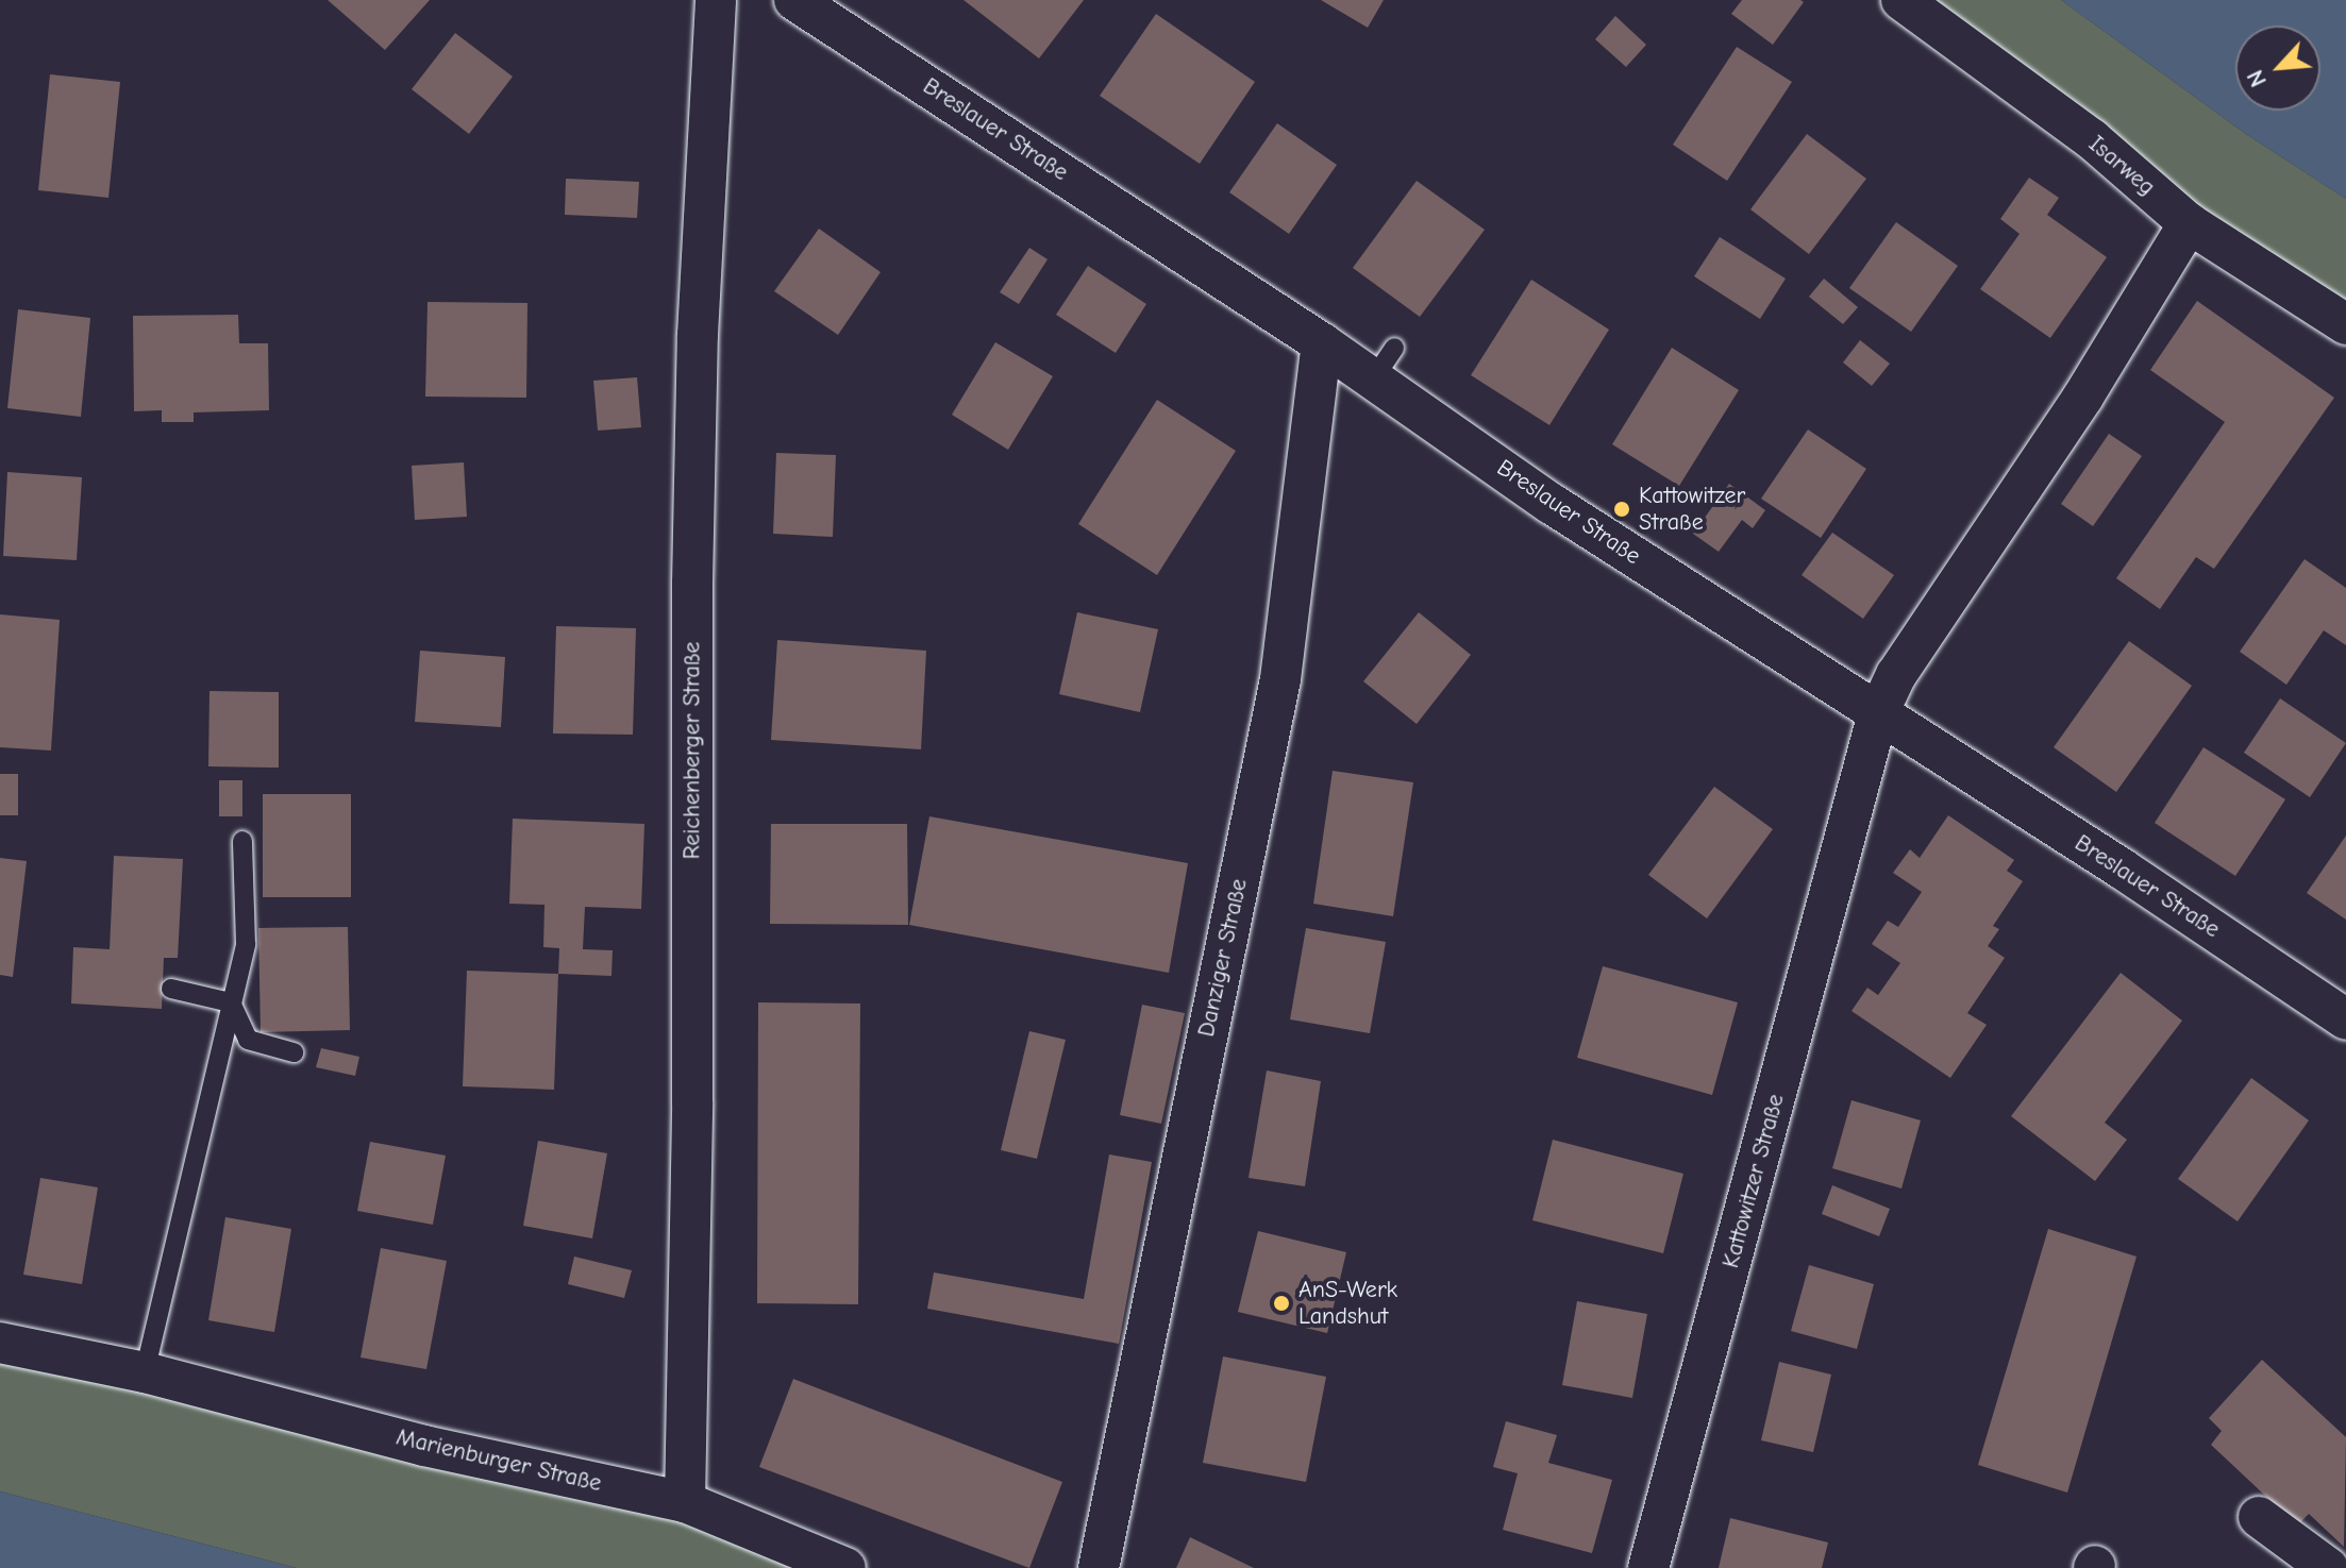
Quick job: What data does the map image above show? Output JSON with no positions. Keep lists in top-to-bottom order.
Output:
{
  "streets": {
    "street": [
      "Breslauer Straße",
      "Isarweg",
      "Reichenberger Straße",
      "Danziger Straße",
      "Kattowitzer Straße",
      "Marienburger Straße"
    ]
  },
  "crossings": [
    ["Breslauer Straße", "Danziger Straße"],
    ["Breslauer Straße", "Kattowitzer Straße"],
    ["Isarweg", "Kattowitzer Straße"],
    ["Reichenberger Straße", "Marienburger Straße"]
  ],
  "places": ["Kattowitzer Straße", "AnS-Werk Landshut"],
  "north": "bottom left"
}
